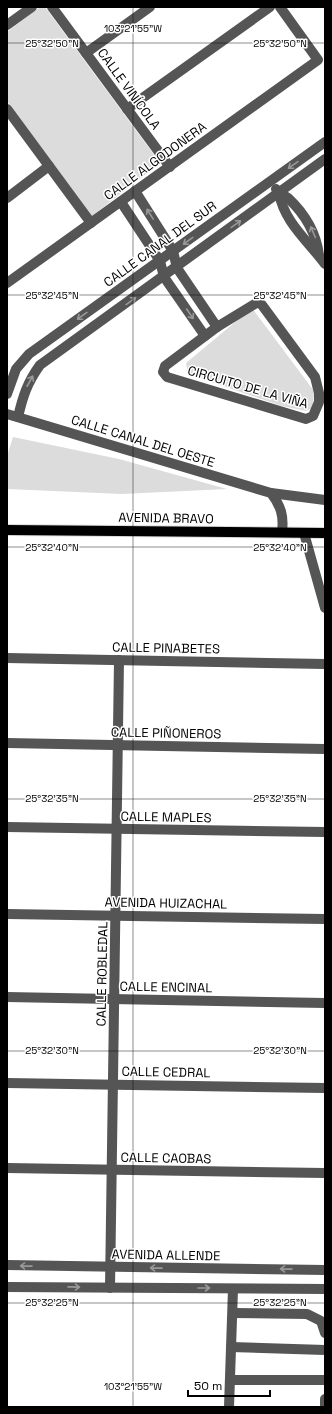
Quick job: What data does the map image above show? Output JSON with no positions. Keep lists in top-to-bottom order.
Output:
{
  "streets": {
    "main road": ["AVENIDA BRAVO"],
    "street": [
      "CALLE VINÍCOLA",
      "CALLE ALGODONERA",
      "CALLE CANAL DEL SUR",
      "CIRCUITO DE LA VIÑA",
      "CALLE CANAL DEL OESTE",
      "CALLE PINABETES",
      "CALLE PIÑONEROS",
      "CALLE MAPLES",
      "AVENIDA HUIZACHAL",
      "CALLE ROBLEDAL",
      "CALLE ENCINAL",
      "CALLE CEDRAL",
      "CALLE CAOBAS",
      "AVENIDA ALLENDE"
    ]
  },
  "crossings": [
    ["CALLE VINÍCOLA", "CALLE ALGODONERA"],
    ["CALLE PINABETES", "CALLE ROBLEDAL"],
    ["CALLE PIÑONEROS", "CALLE ROBLEDAL"],
    ["CALLE MAPLES", "CALLE ROBLEDAL"],
    ["AVENIDA HUIZACHAL", "CALLE ROBLEDAL"],
    ["CALLE ROBLEDAL", "CALLE ENCINAL"],
    ["CALLE ROBLEDAL", "CALLE CEDRAL"],
    ["CALLE ROBLEDAL", "CALLE CAOBAS"],
    ["CALLE ROBLEDAL", "AVENIDA ALLENDE"]
  ],
  "scale_bar": "50 m",
  "coordinates": [
    "103°21'55\"W",
    "25°32'50\"N",
    "25°32'45\"N",
    "25°32'40\"N",
    "25°32'35\"N",
    "25°32'30\"N",
    "25°32'25\"N"
  ]
}
